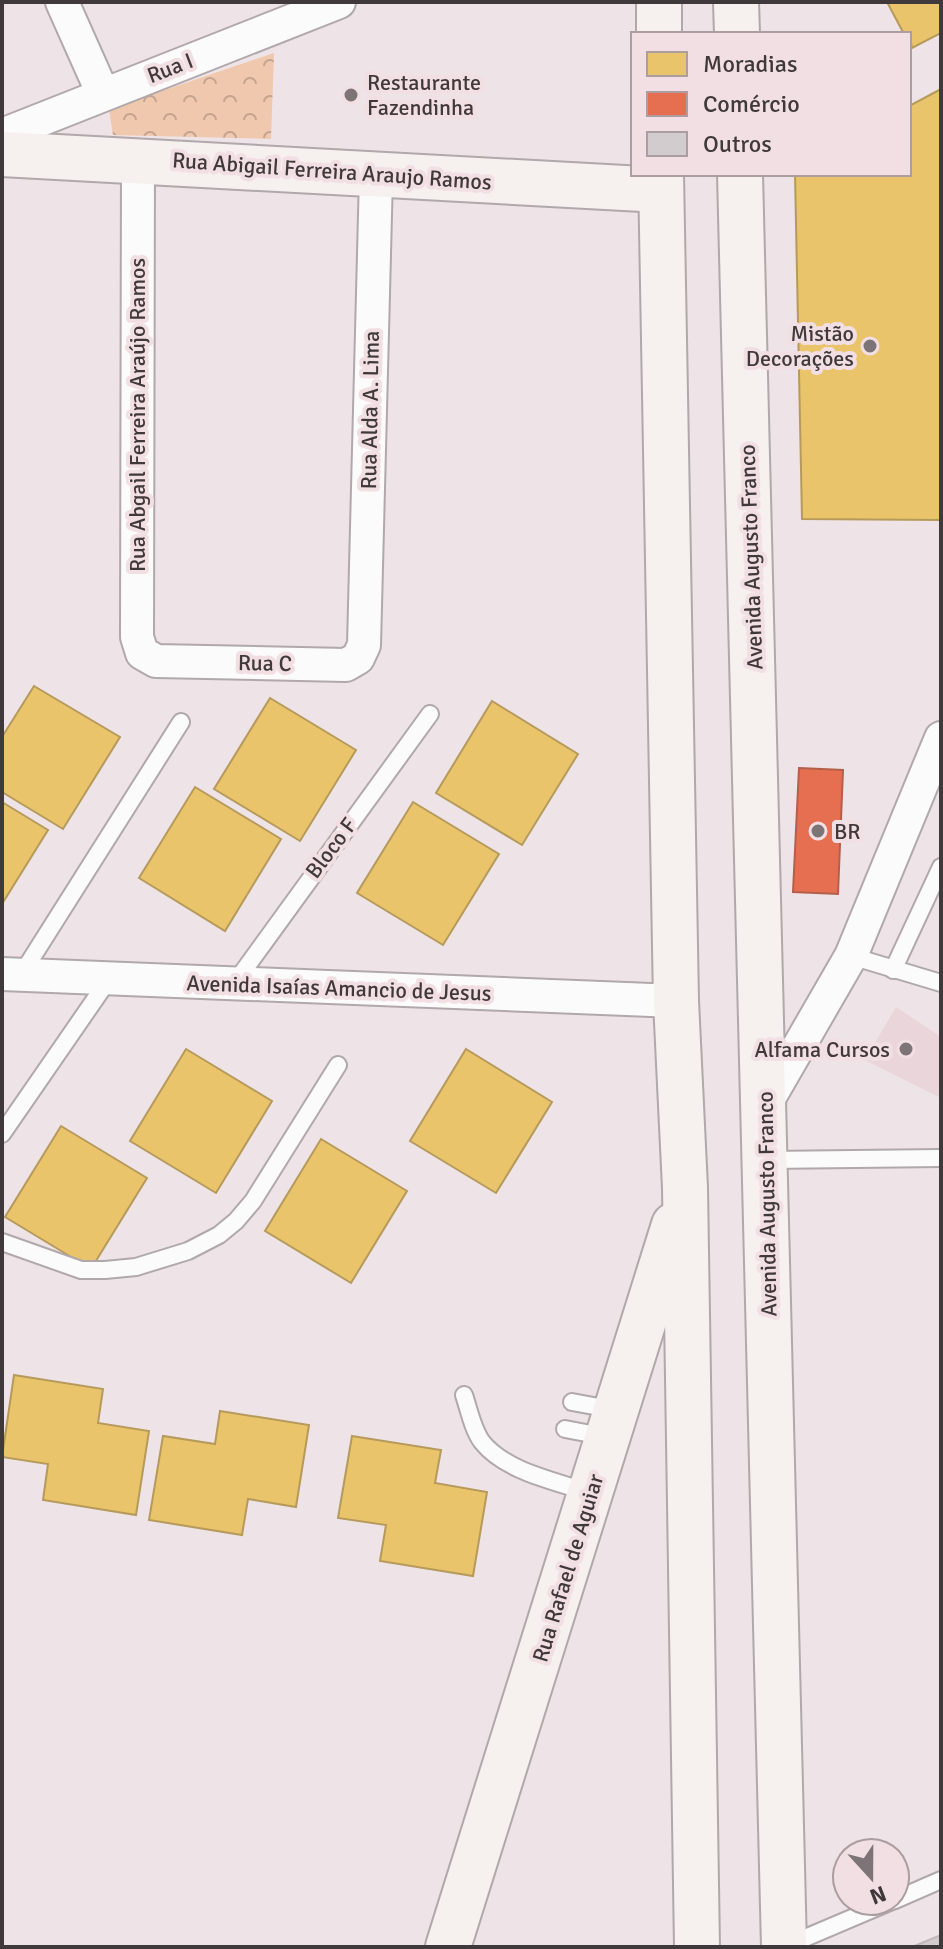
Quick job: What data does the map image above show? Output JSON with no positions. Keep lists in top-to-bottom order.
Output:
{
  "streets": {
    "main road": ["Rua Abigail Ferreira Araujo Ramos", "Avenida Augusto Franco", "Rua Rafael de Aguiar"],
    "street": [
      "Rua I",
      "Rua Alda A. Lima",
      "Rua Abgail Ferreira Araújo Ramos",
      "Rua C",
      "Avenida Isaías Amancio de Jesus"
    ],
    "lane": ["Bloco F"]
  },
  "crossings": [
    ["Rua Abigail Ferreira Araujo Ramos", "Rua Alda A. Lima"],
    ["Rua Abigail Ferreira Araujo Ramos", "Rua Abgail Ferreira Araújo Ramos"],
    ["Rua Alda A. Lima", "Rua C"],
    ["Rua Abgail Ferreira Araújo Ramos", "Rua C"],
    ["Bloco F", "Avenida Isaías Amancio de Jesus"]
  ],
  "places": [
    "Restaurante Fazendinha",
    "Mistão Decorações",
    "BR",
    "Alfama Cursos"
  ],
  "legend": ["Moradias", "Comércio", "Outros"],
  "north": "bottom"
}
